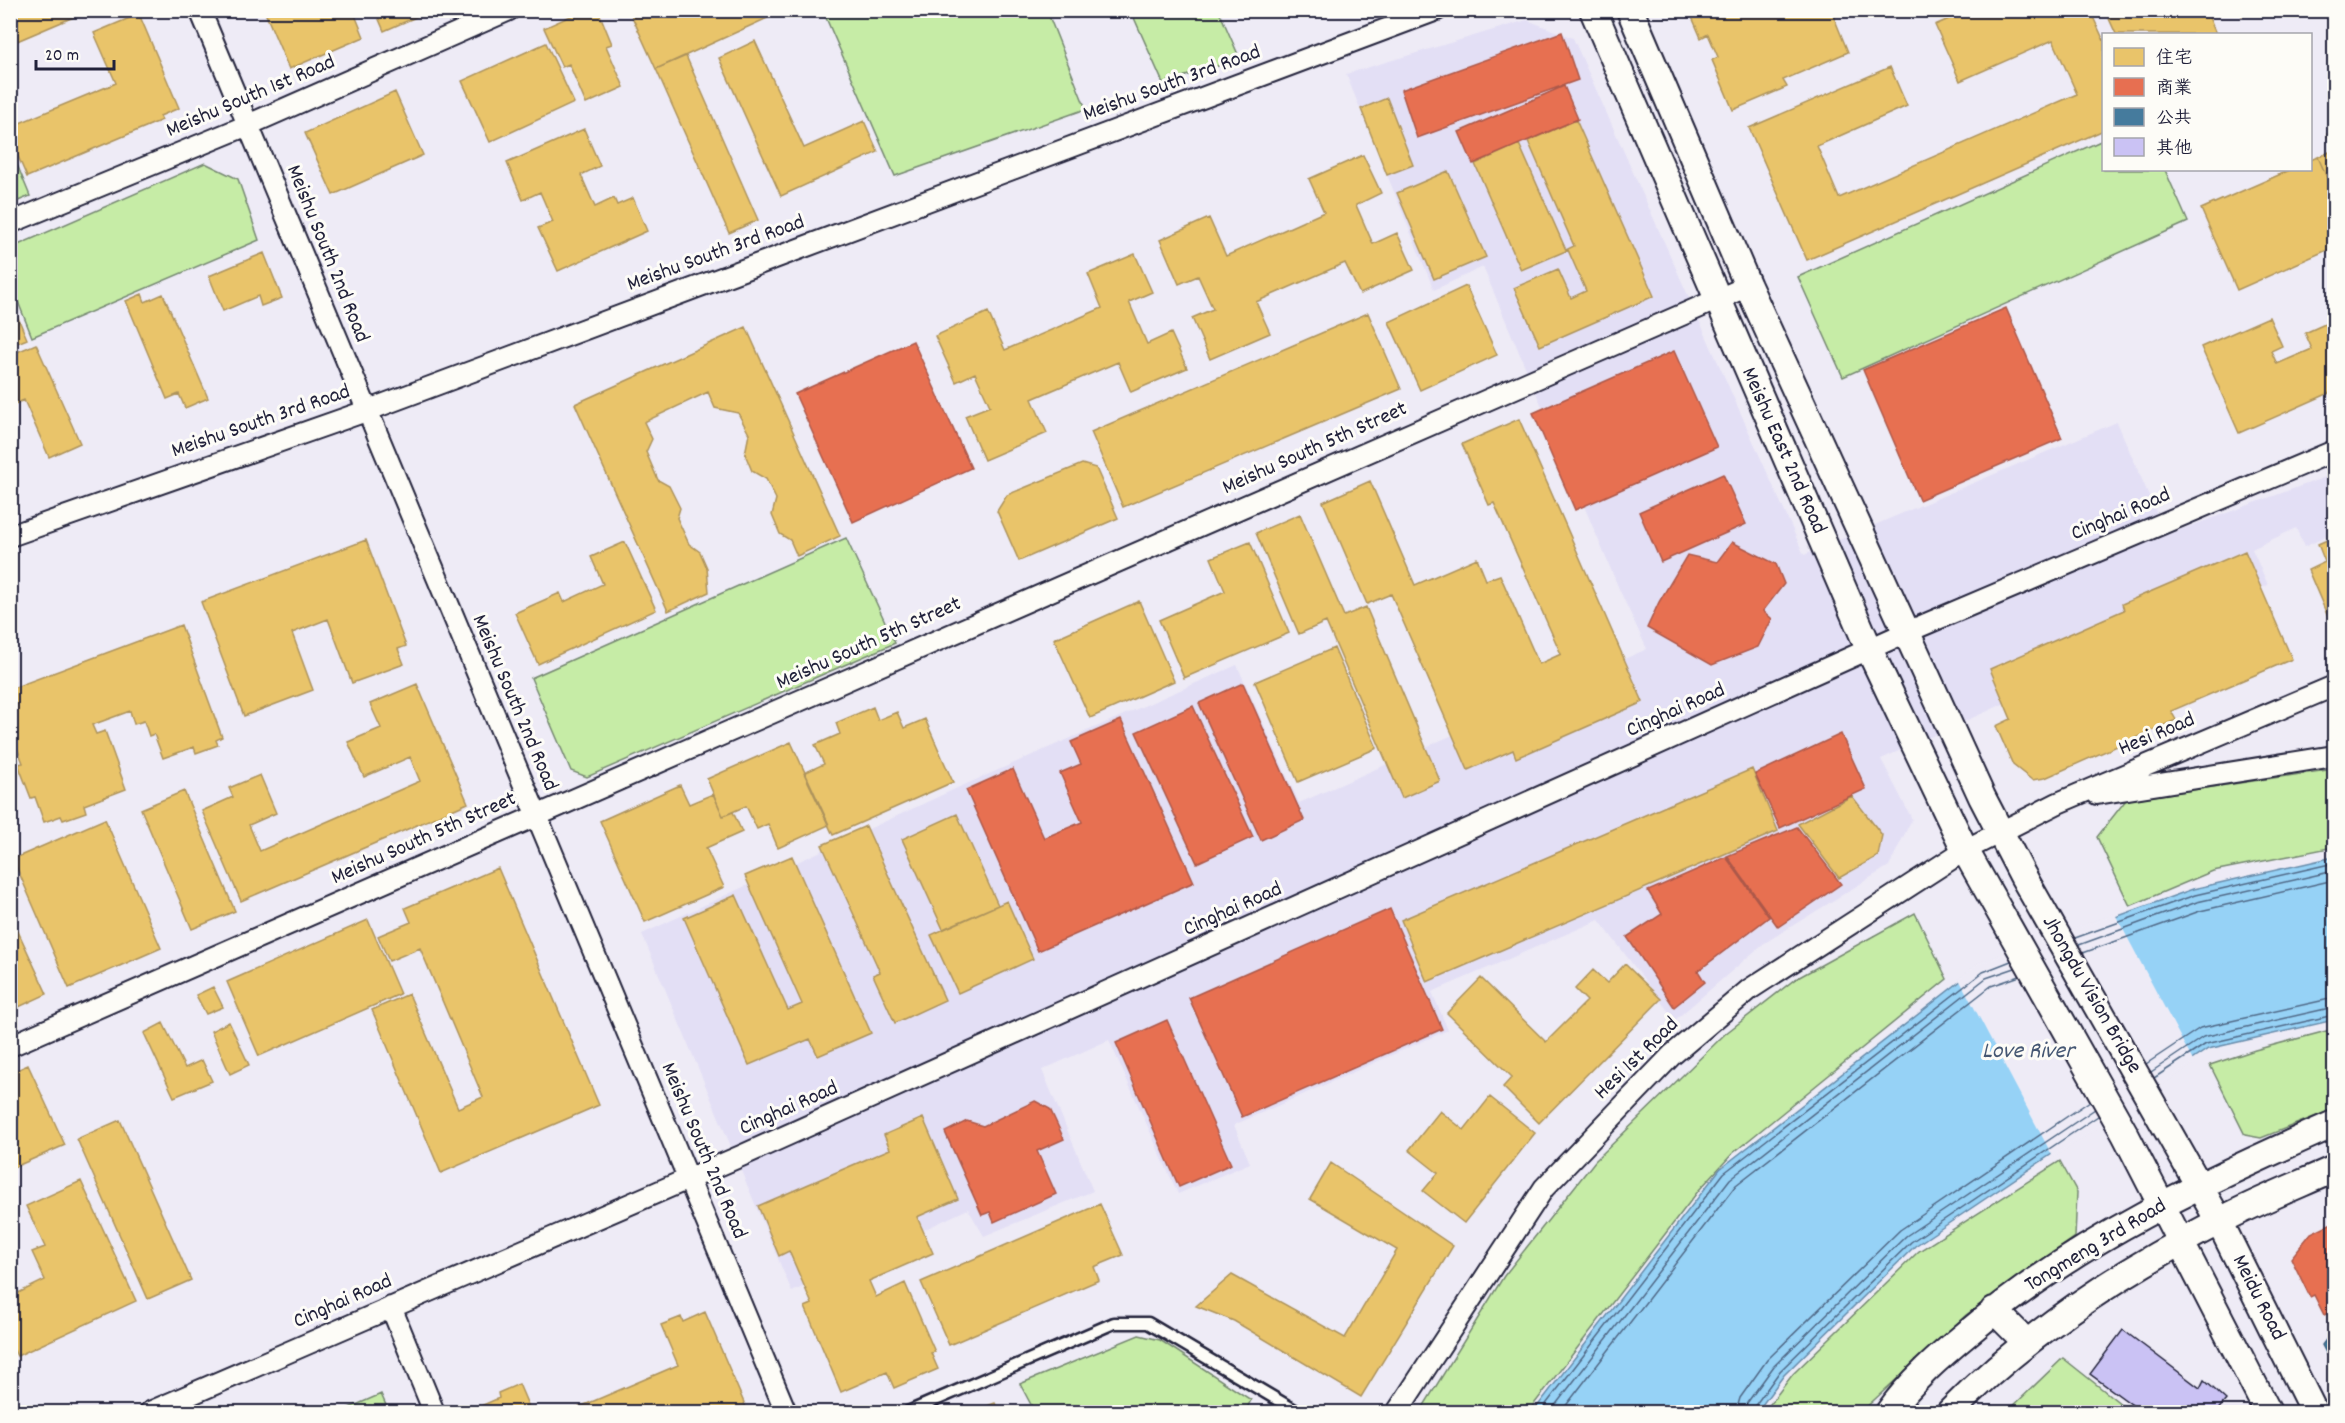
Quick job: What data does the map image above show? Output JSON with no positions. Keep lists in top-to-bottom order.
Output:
{
  "streets": {
    "street": [
      "Meishu South 3rd Road",
      "Meishu South 1st Road",
      "Meishu South 2nd Road",
      "Meishu South 5th Street",
      "Meishu East 2nd Road",
      "Cinghai Road",
      "Hesi Road",
      "Jhongdu Vision Bridge",
      "Hesi 1st Road",
      "Tongmeng 3rd Road",
      "Meidu Road"
    ]
  },
  "crossings": [
    ["Meishu South 3rd Road", "Meishu South 2nd Road"],
    ["Meishu South 1st Road", "Meishu South 2nd Road"],
    ["Meishu South 2nd Road", "Meishu South 5th Street"],
    ["Meishu South 2nd Road", "Cinghai Road"],
    ["Meishu South 5th Street", "Meishu East 2nd Road"],
    ["Meishu East 2nd Road", "Cinghai Road"],
    ["Meishu East 2nd Road", "Hesi Road"],
    ["Meishu East 2nd Road", "Jhongdu Vision Bridge"],
    ["Meishu East 2nd Road", "Hesi 1st Road"],
    ["Hesi Road", "Hesi 1st Road"],
    ["Jhongdu Vision Bridge", "Tongmeng 3rd Road"],
    ["Jhongdu Vision Bridge", "Meidu Road"],
    ["Tongmeng 3rd Road", "Meidu Road"]
  ],
  "water": ["Love River"],
  "legend": [
    "住宅",
    "商業",
    "公共",
    "其他"
  ],
  "scale_bar": "20 m"
}
